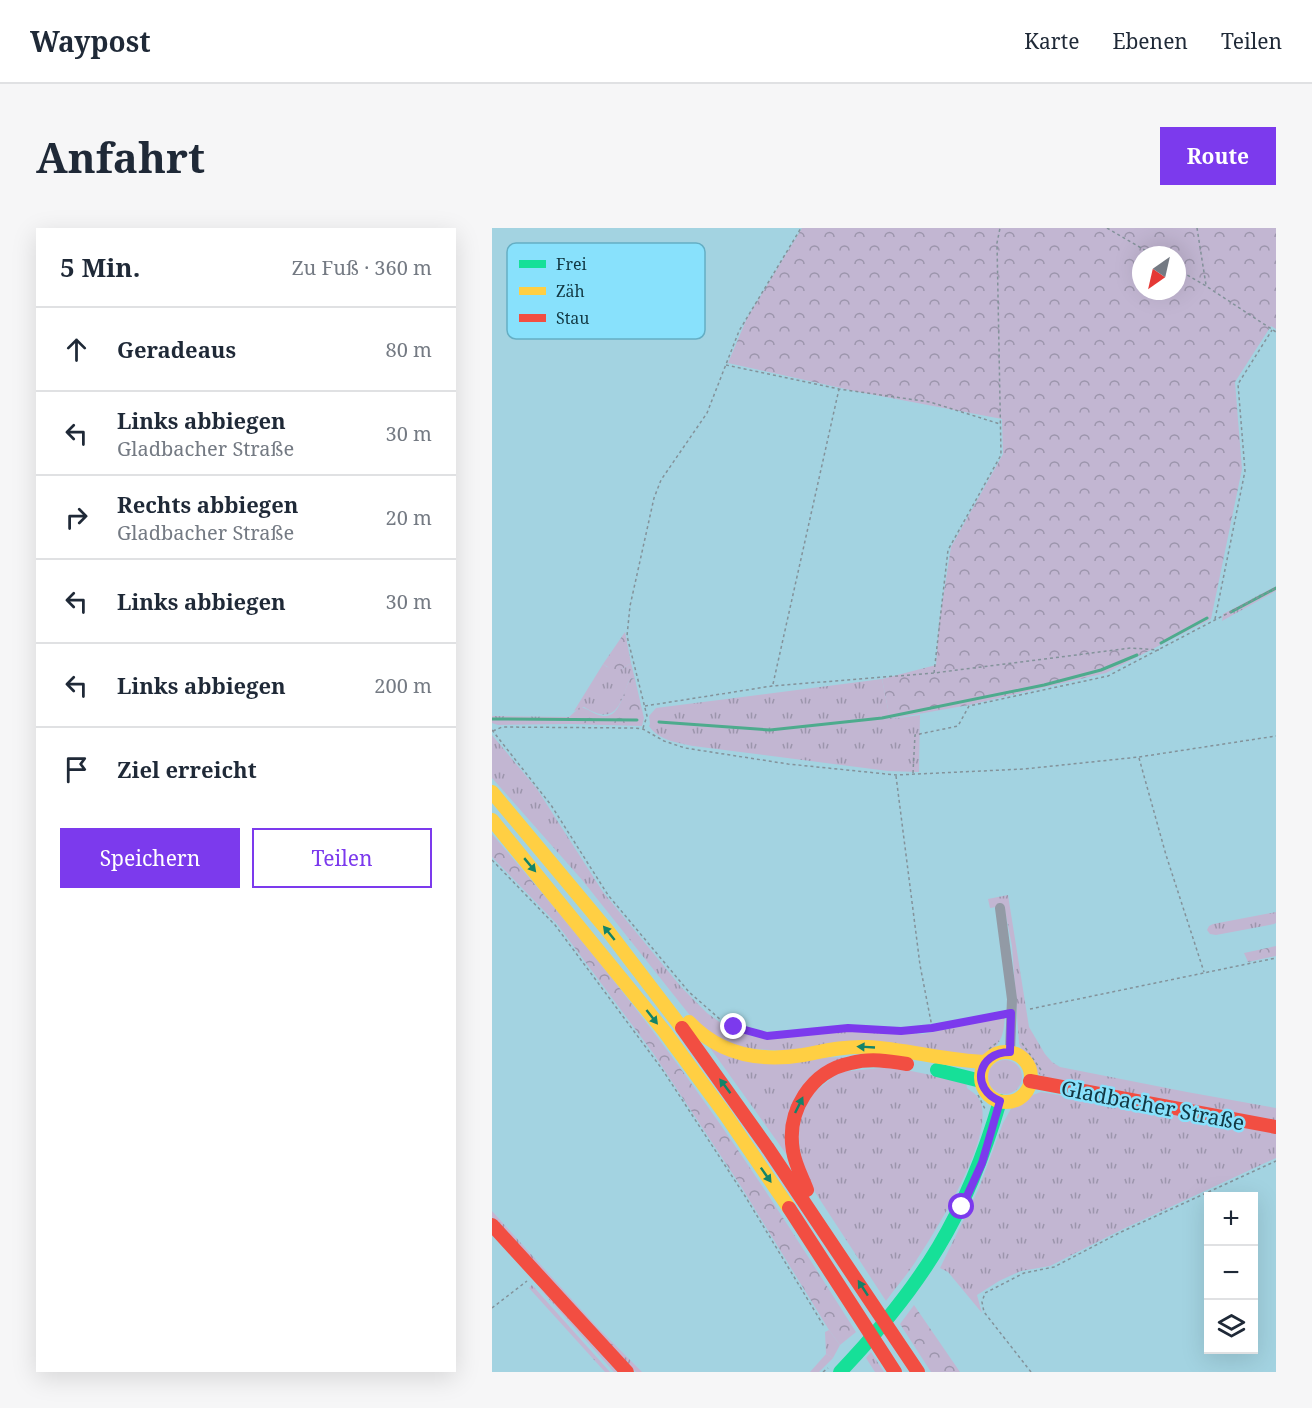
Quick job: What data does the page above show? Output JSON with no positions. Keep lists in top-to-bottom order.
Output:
{
  "streets": {
    "main road": ["Gladbacher Straße"]
  },
  "legend": ["Frei", "Zäh", "Stau"],
  "north": "bottom left",
  "page": {
    "header": "Waypost",
    "nav": ["Karte", "Ebenen", "Teilen"],
    "buttons": [
      "Route",
      ["Speichern", "Teilen"]
    ],
    "title": "Anfahrt",
    "heading": ["5 Min.", "Zu Fuß · 360 m"],
    "list": [
      ["Geradeaus", "80 m"],
      ["Links abbiegen", "Gladbacher Straße", "30 m"],
      ["Rechts abbiegen", "Gladbacher Straße", "20 m"],
      ["Links abbiegen", "30 m"],
      ["Links abbiegen", "200 m"],
      "Ziel erreicht"
    ],
    "map_buttons": ["+", "−"]
  }
}
